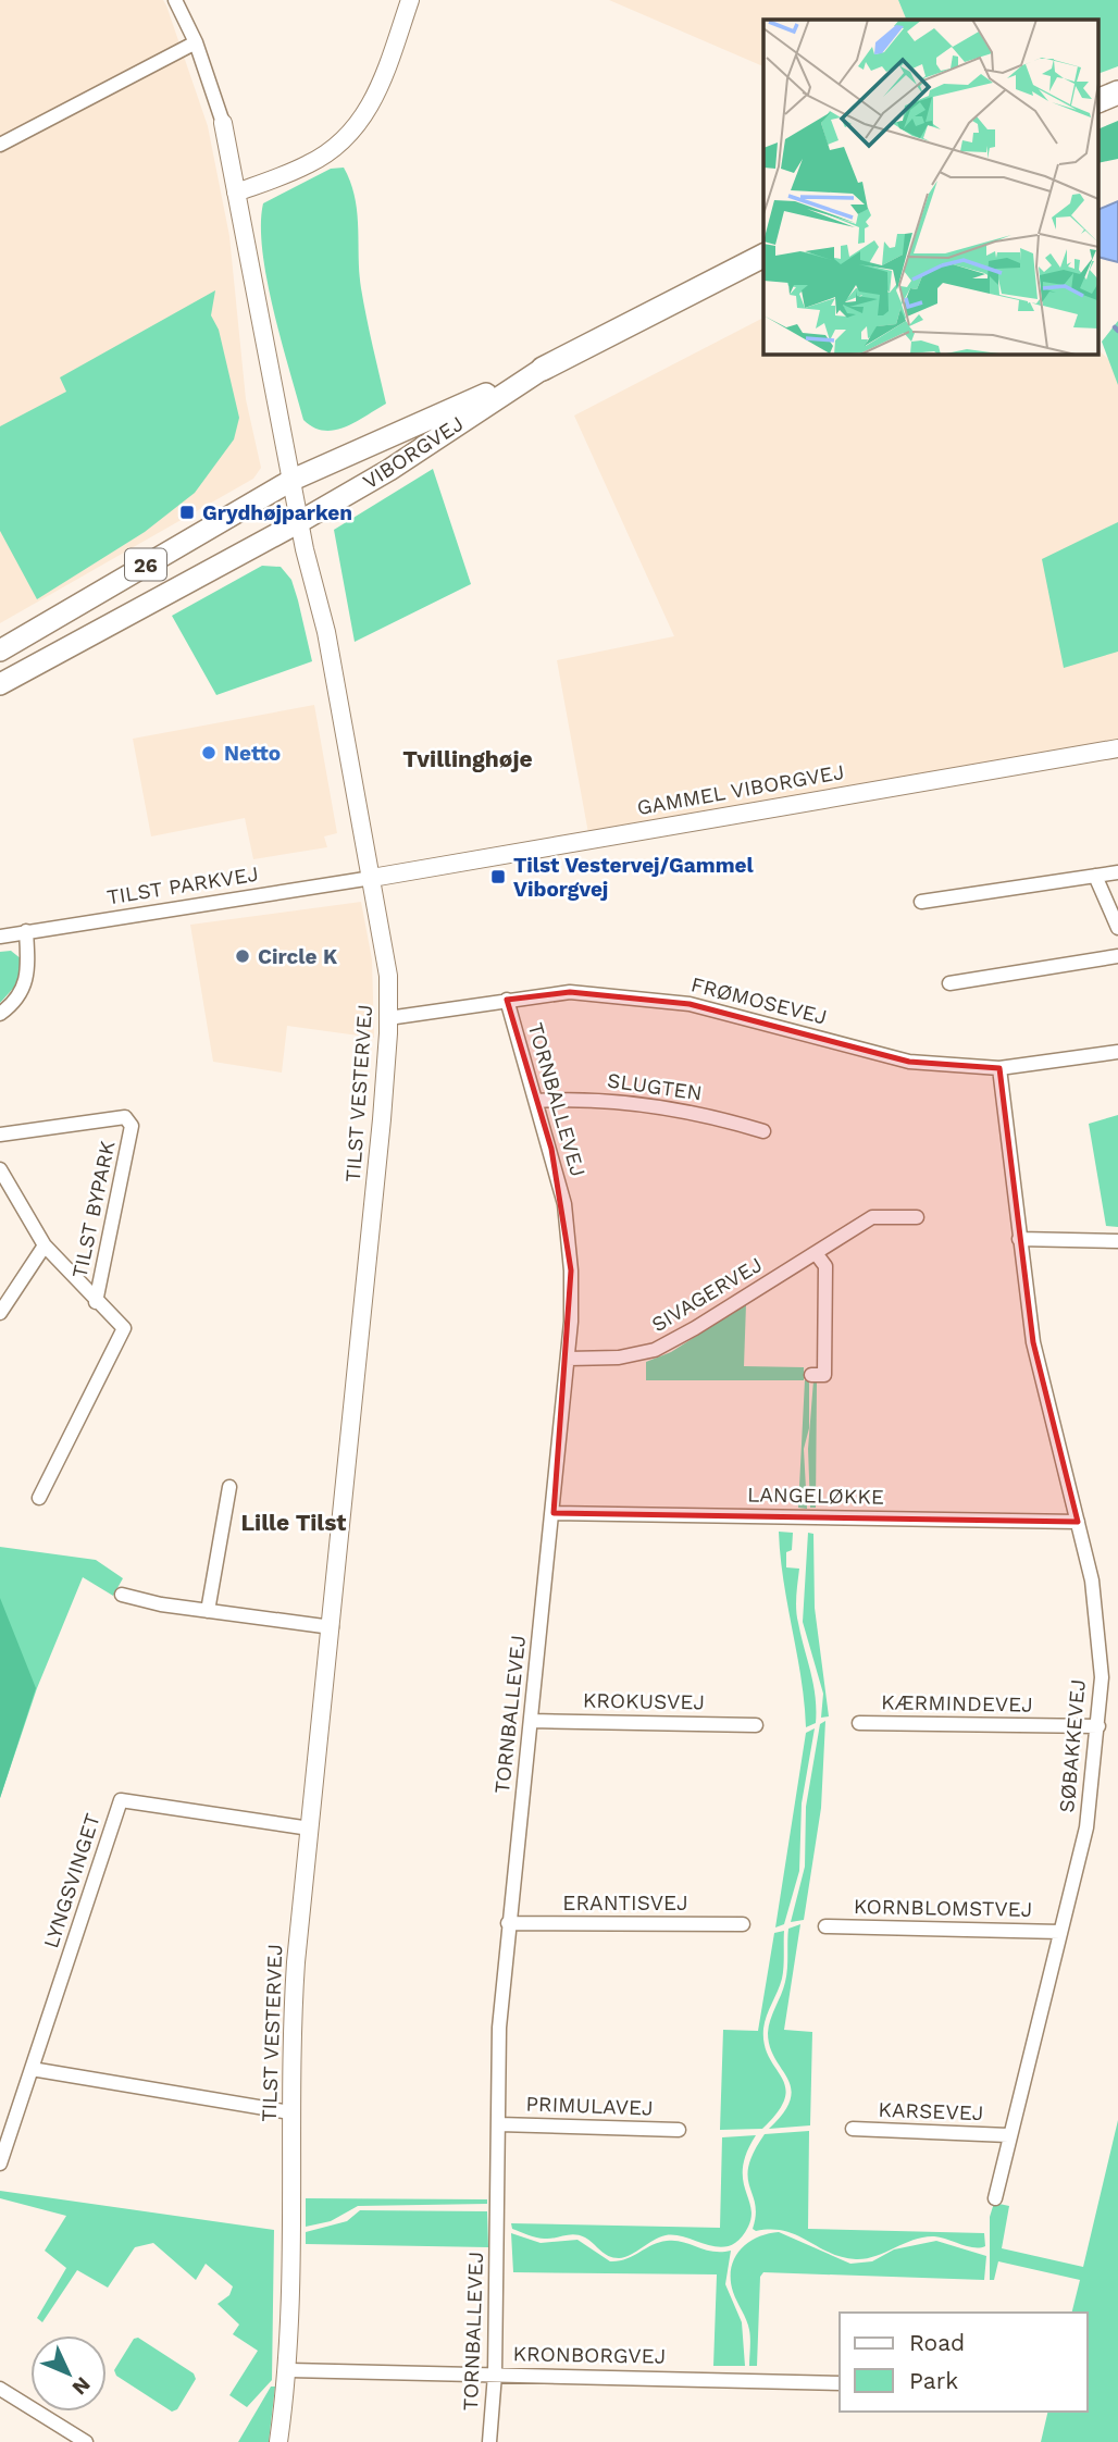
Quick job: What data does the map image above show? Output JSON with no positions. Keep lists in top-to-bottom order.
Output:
{
  "streets": {
    "highway": ["VIBORGVEJ", "26"],
    "street": [
      "GAMMEL VIBORGVEJ",
      "TILST PARKVEJ",
      "FRØMOSEVEJ",
      "SLUGTEN",
      "TILST VESTERVEJ",
      "TORNBALLEVEJ",
      "TILST BYPARK",
      "SIVAGERVEJ",
      "LANGELØKKE",
      "KROKUSVEJ",
      "KÆRMINDEVEJ",
      "SØBAKKEVEJ",
      "LYNGSVINGET",
      "ERANTISVEJ",
      "KORNBLOMSTVEJ",
      "PRIMULAVEJ",
      "KARSEVEJ",
      "KRONBORGVEJ"
    ]
  },
  "crossings": [
    ["VIBORGVEJ", "TILST VESTERVEJ"],
    ["GAMMEL VIBORGVEJ", "TILST PARKVEJ"],
    ["GAMMEL VIBORGVEJ", "TILST VESTERVEJ"],
    ["TILST PARKVEJ", "TILST VESTERVEJ"],
    ["FRØMOSEVEJ", "TILST VESTERVEJ"],
    ["FRØMOSEVEJ", "TORNBALLEVEJ"],
    ["FRØMOSEVEJ", "SØBAKKEVEJ"],
    ["SLUGTEN", "TORNBALLEVEJ"],
    ["TILST VESTERVEJ", "LYNGSVINGET"],
    ["TILST VESTERVEJ", "KRONBORGVEJ"],
    ["TORNBALLEVEJ", "SIVAGERVEJ"],
    ["TORNBALLEVEJ", "LANGELØKKE"],
    ["TORNBALLEVEJ", "KROKUSVEJ"],
    ["TORNBALLEVEJ", "ERANTISVEJ"],
    ["TORNBALLEVEJ", "PRIMULAVEJ"],
    ["TORNBALLEVEJ", "KRONBORGVEJ"],
    ["LANGELØKKE", "SØBAKKEVEJ"],
    ["KÆRMINDEVEJ", "SØBAKKEVEJ"],
    ["SØBAKKEVEJ", "KORNBLOMSTVEJ"],
    ["SØBAKKEVEJ", "KARSEVEJ"]
  ],
  "districts": ["Tvillinghøje", "Lille Tilst"],
  "places": {
    "transit": ["Grydhøjparken", "Tilst Vestervej/Gammel Viborgvej"],
    "other": ["Netto", "Circle K"]
  },
  "legend": ["Road", "Park"],
  "north": "bottom right"
}
